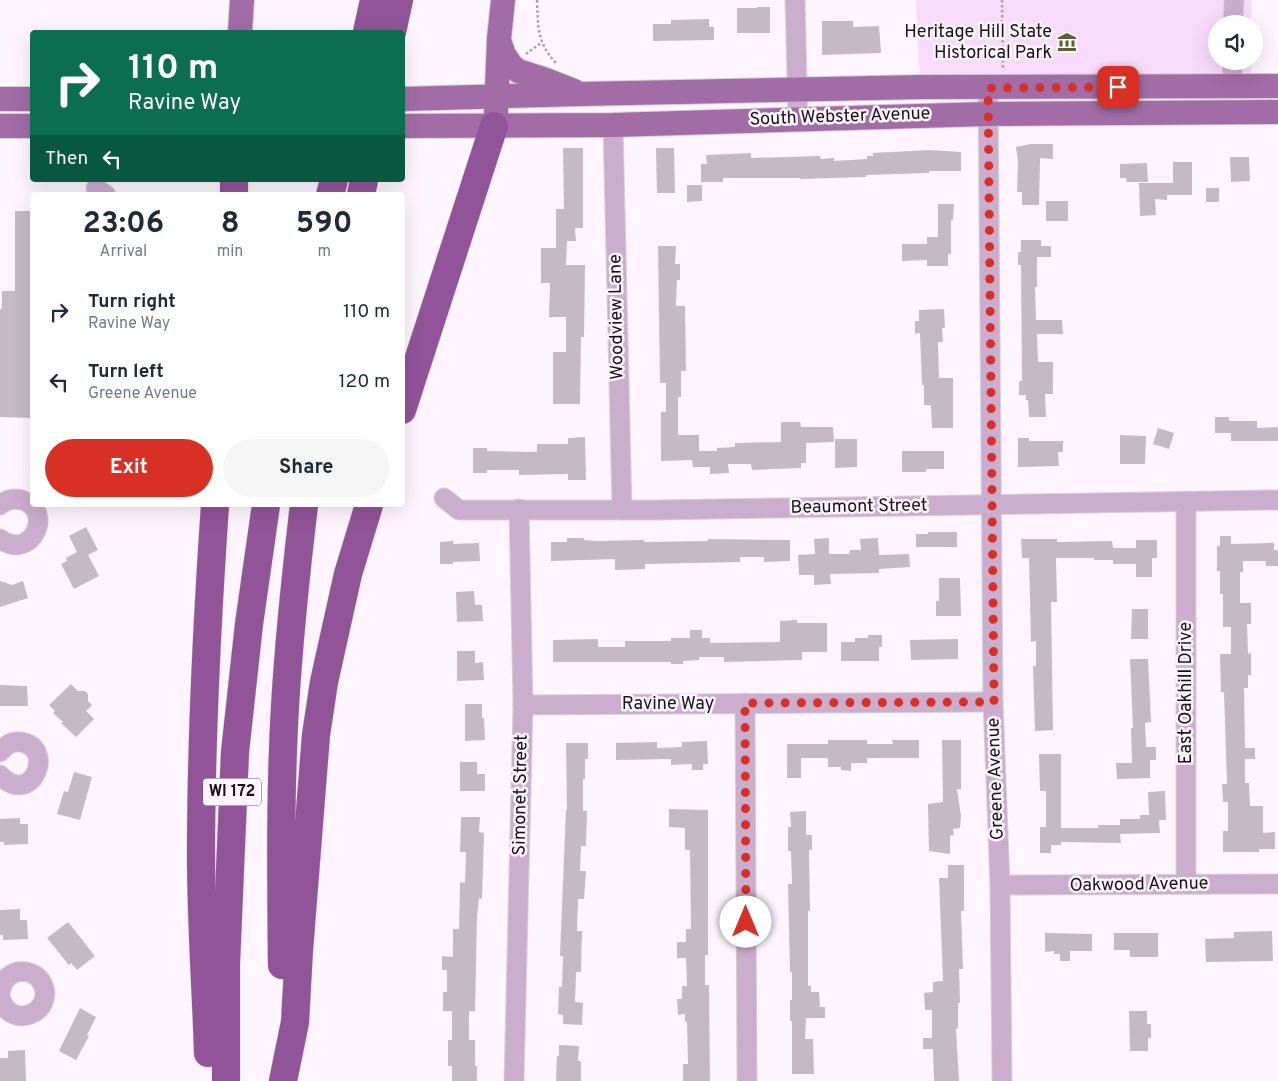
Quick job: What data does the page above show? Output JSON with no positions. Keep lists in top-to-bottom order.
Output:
{
  "streets": {
    "highway": ["WI 172"],
    "main road": ["South Webster Avenue"],
    "street": [
      "Woodview Lane",
      "Beaumont Street",
      "East Oakhill Drive",
      "Ravine Way",
      "Greene Avenue",
      "Simonet Street",
      "Oakwood Avenue"
    ]
  },
  "crossings": [
    ["South Webster Avenue", "Woodview Lane"],
    ["South Webster Avenue", "Greene Avenue"],
    ["Woodview Lane", "Beaumont Street"],
    ["Beaumont Street", "East Oakhill Drive"],
    ["Beaumont Street", "Greene Avenue"],
    ["Beaumont Street", "Simonet Street"],
    ["East Oakhill Drive", "Oakwood Avenue"],
    ["Ravine Way", "Greene Avenue"],
    ["Ravine Way", "Simonet Street"],
    ["Greene Avenue", "Oakwood Avenue"]
  ],
  "places": {
    "museum": ["Heritage Hill State Historical Park"]
  },
  "page": {
    "turn": ["110 m", "Ravine Way"],
    "then": "Then",
    "eta": [
      "23:06",
      "Arrival",
      "8",
      "min",
      "590",
      "m"
    ],
    "list": [
      {
        "name": "Turn right",
        "note": "Ravine Way",
        "value": "110 m"
      },
      {
        "name": "Turn left",
        "note": "Greene Avenue",
        "value": "120 m"
      }
    ],
    "buttons": ["Exit", "Share"]
  }
}
